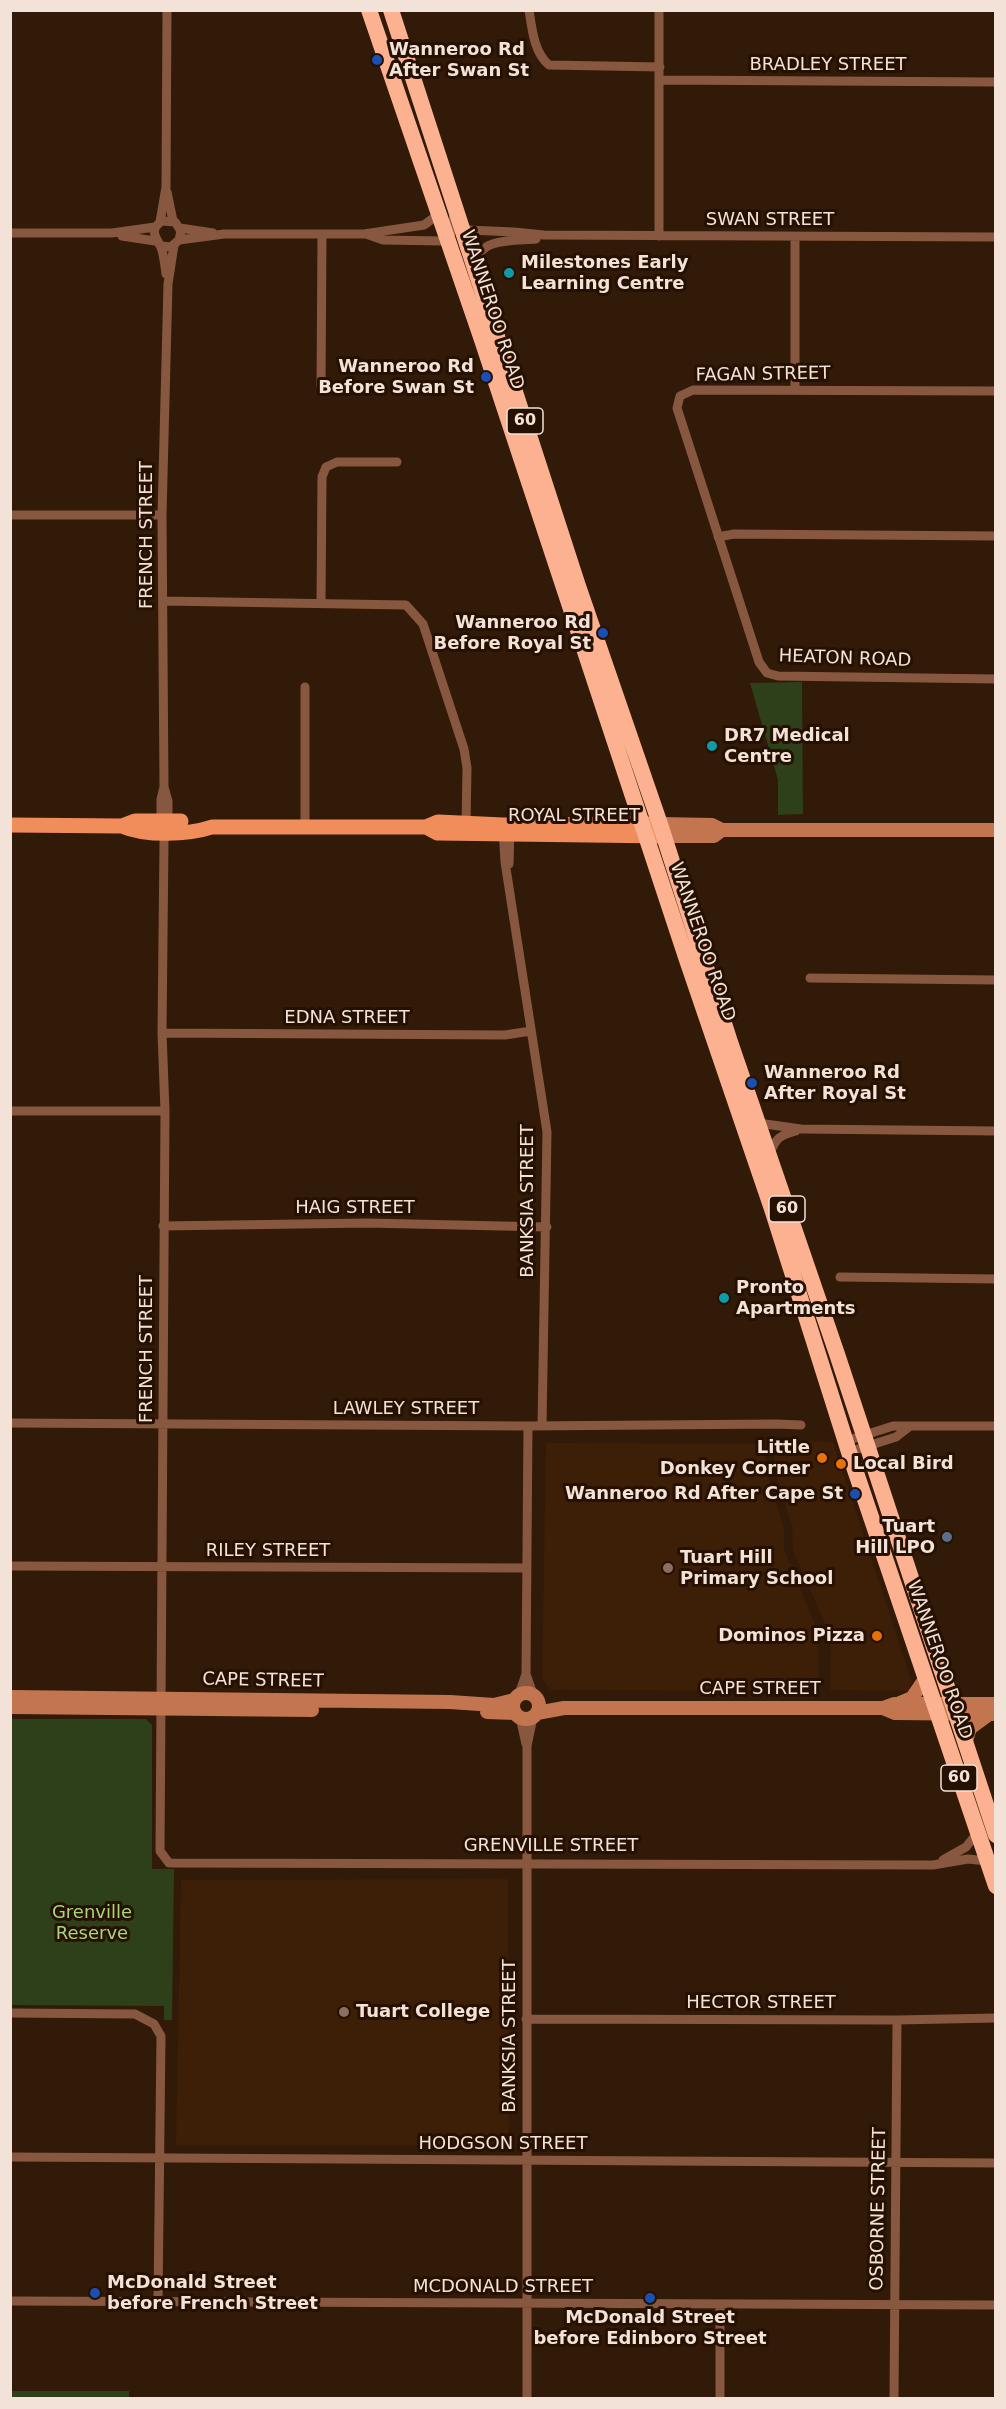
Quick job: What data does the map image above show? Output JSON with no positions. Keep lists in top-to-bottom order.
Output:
{
  "streets": {
    "highway": ["WANNEROO ROAD", "60"],
    "main road": ["ROYAL STREET"],
    "street": [
      "BRADLEY STREET",
      "SWAN STREET",
      "FAGAN STREET",
      "FRENCH STREET",
      "HEATON ROAD",
      "EDNA STREET",
      "BANKSIA STREET",
      "HAIG STREET",
      "LAWLEY STREET",
      "RILEY STREET",
      "CAPE STREET",
      "GRENVILLE STREET",
      "HECTOR STREET",
      "HODGSON STREET",
      "OSBORNE STREET",
      "MCDONALD STREET"
    ]
  },
  "crossings": [
    ["SWAN STREET", "WANNEROO ROAD"],
    ["SWAN STREET", "FRENCH STREET"],
    ["WANNEROO ROAD", "ROYAL STREET"],
    ["WANNEROO ROAD", "CAPE STREET"],
    ["WANNEROO ROAD", "GRENVILLE STREET"],
    ["FAGAN STREET", "HEATON ROAD"],
    ["FRENCH STREET", "ROYAL STREET"],
    ["FRENCH STREET", "EDNA STREET"],
    ["FRENCH STREET", "HAIG STREET"],
    ["FRENCH STREET", "LAWLEY STREET"],
    ["FRENCH STREET", "RILEY STREET"],
    ["FRENCH STREET", "CAPE STREET"],
    ["FRENCH STREET", "GRENVILLE STREET"],
    ["ROYAL STREET", "BANKSIA STREET"],
    ["EDNA STREET", "BANKSIA STREET"],
    ["BANKSIA STREET", "HAIG STREET"],
    ["BANKSIA STREET", "LAWLEY STREET"],
    ["BANKSIA STREET", "CAPE STREET"],
    ["BANKSIA STREET", "GRENVILLE STREET"],
    ["BANKSIA STREET", "HECTOR STREET"],
    ["BANKSIA STREET", "HODGSON STREET"],
    ["BANKSIA STREET", "MCDONALD STREET"],
    ["HECTOR STREET", "OSBORNE STREET"],
    ["HODGSON STREET", "OSBORNE STREET"],
    ["OSBORNE STREET", "MCDONALD STREET"]
  ],
  "parks": ["Grenville Reserve"],
  "places": [
    "Wanneroo Rd After Swan St",
    "Milestones Early Learning Centre",
    "Wanneroo Rd Before Swan St",
    "Wanneroo Rd Before Royal St",
    "DR7 Medical Centre",
    "Wanneroo Rd After Royal St",
    "Pronto Apartments",
    "Little Donkey Corner",
    "Local Bird",
    "Wanneroo Rd After Cape St",
    "Tuart Hill LPO",
    "Tuart Hill Primary School",
    "Dominos Pizza",
    "Tuart College",
    "McDonald Street before French Street",
    "McDonald Street before Edinboro Street"
  ]
}
